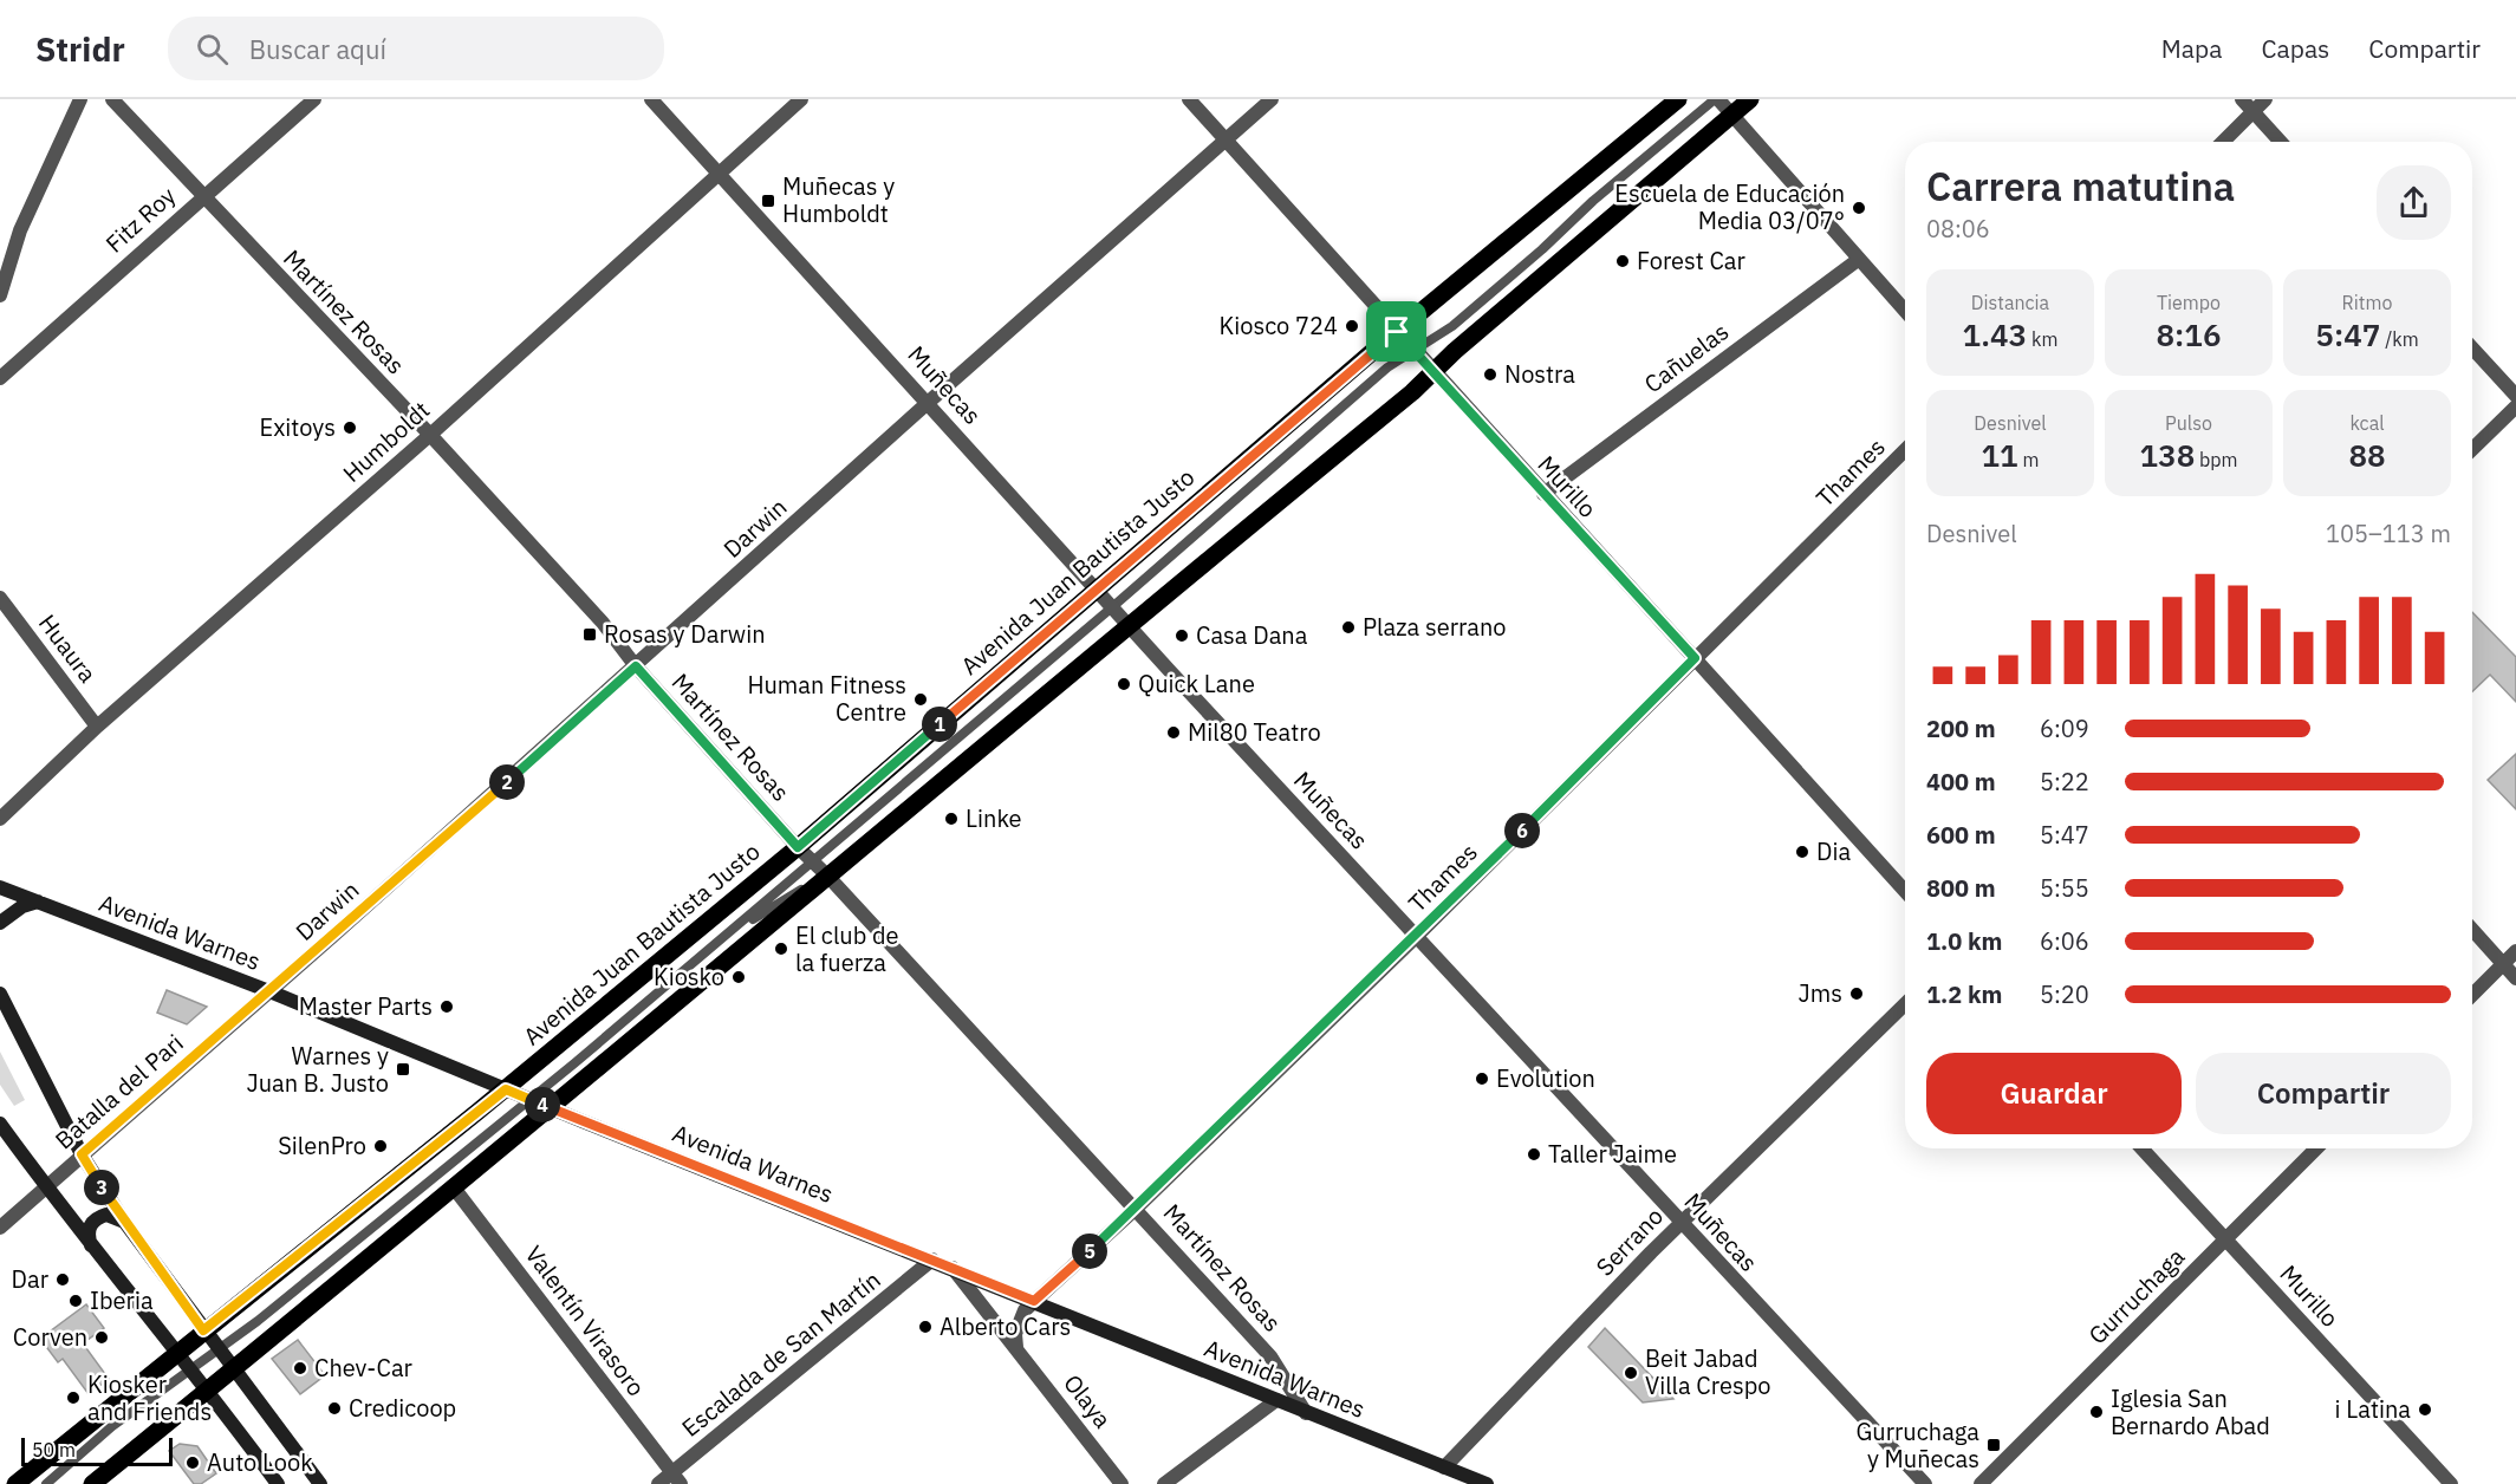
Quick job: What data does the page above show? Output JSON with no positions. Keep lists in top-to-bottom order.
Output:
{
  "streets": {
    "main road": ["Avenida Juan Bautista Justo", "Avenida Warnes"],
    "street": [
      "Fitz Roy",
      "Martínez Rosas",
      "Cañuelas",
      "Muñecas",
      "Humboldt",
      "Thames",
      "Murillo",
      "Darwin",
      "Huaura",
      "Batalla del Pari",
      "Serrano",
      "Gurruchaga",
      "Valentín Virasoro",
      "Escalada de San Martín",
      "Olaya"
    ]
  },
  "crossings": [
    ["Fitz Roy", "Martínez Rosas"],
    ["Martínez Rosas", "Humboldt"],
    ["Martínez Rosas", "Thames"],
    ["Martínez Rosas", "Darwin"],
    ["Martínez Rosas", "Avenida Juan Bautista Justo"],
    ["Martínez Rosas", "Avenida Warnes"],
    ["Cañuelas", "Murillo"],
    ["Muñecas", "Humboldt"],
    ["Muñecas", "Thames"],
    ["Muñecas", "Darwin"],
    ["Muñecas", "Avenida Juan Bautista Justo"],
    ["Muñecas", "Serrano"],
    ["Humboldt", "Huaura"],
    ["Thames", "Murillo"],
    ["Thames", "Avenida Warnes"],
    ["Murillo", "Darwin"],
    ["Murillo", "Avenida Juan Bautista Justo"],
    ["Murillo", "Gurruchaga"],
    ["Darwin", "Avenida Warnes"],
    ["Darwin", "Batalla del Pari"],
    ["Avenida Juan Bautista Justo", "Avenida Warnes"],
    ["Avenida Warnes", "Batalla del Pari"],
    ["Avenida Warnes", "Serrano"],
    ["Avenida Warnes", "Escalada de San Martín"],
    ["Avenida Warnes", "Olaya"],
    ["Valentín Virasoro", "Escalada de San Martín"]
  ],
  "places": {
    "transit": [
      "Muñecas y Humboldt",
      "Rosas y Darwin",
      "Warnes y Juan B. Justo",
      "Gurruchaga y Muñecas"
    ],
    "other": [
      "Escuela de Educación Media 03/07°",
      "Forest Car",
      "Kiosco 724",
      "Nostra",
      "Exitoys",
      "Plaza serrano",
      "Casa Dana",
      "Quick Lane",
      "Human Fitness Centre",
      "Mil80 Teatro",
      "Linke",
      "Dia",
      "El club de la fuerza",
      "Kiosko",
      "Jms",
      "Master Parts",
      "Evolution",
      "SilenPro",
      "Taller Jaime",
      "Dar",
      "Iberia",
      "Alberto Cars",
      "Corven",
      "Chev-Car",
      "Beit Jabad Villa Crespo",
      "Kiosker and Friends",
      "Credicoop",
      "i Latina",
      "Iglesia San Bernardo Abad",
      "Auto Look"
    ]
  },
  "scale_bar": "50 m",
  "page": {
    "header": "Stridr",
    "search": "Buscar aquí",
    "nav": ["Mapa", "Capas", "Compartir"],
    "heading": ["Carrera matutina", "08:06"],
    "stats": [
      ["Distancia", "1.43 km"],
      ["Tiempo", "8:16"],
      ["Ritmo", "5:47 /km"],
      ["Desnivel", "11 m"],
      ["Pulso", "138 bpm"],
      ["kcal", "88"]
    ],
    "chart": ["Desnivel", "105–113 m"],
    "list": [
      {
        "name": "200 m",
        "note": "6:09"
      },
      {
        "name": "400 m",
        "note": "5:22"
      },
      {
        "name": "600 m",
        "note": "5:47"
      },
      {
        "name": "800 m",
        "note": "5:55"
      },
      {
        "name": "1.0 km",
        "note": "6:06"
      },
      {
        "name": "1.2 km",
        "note": "5:20"
      }
    ],
    "pins": [
      "1",
      "2",
      "6",
      "4",
      "3",
      "5"
    ],
    "buttons": ["Guardar", "Compartir"],
    "scale": "50 m"
  }
}
